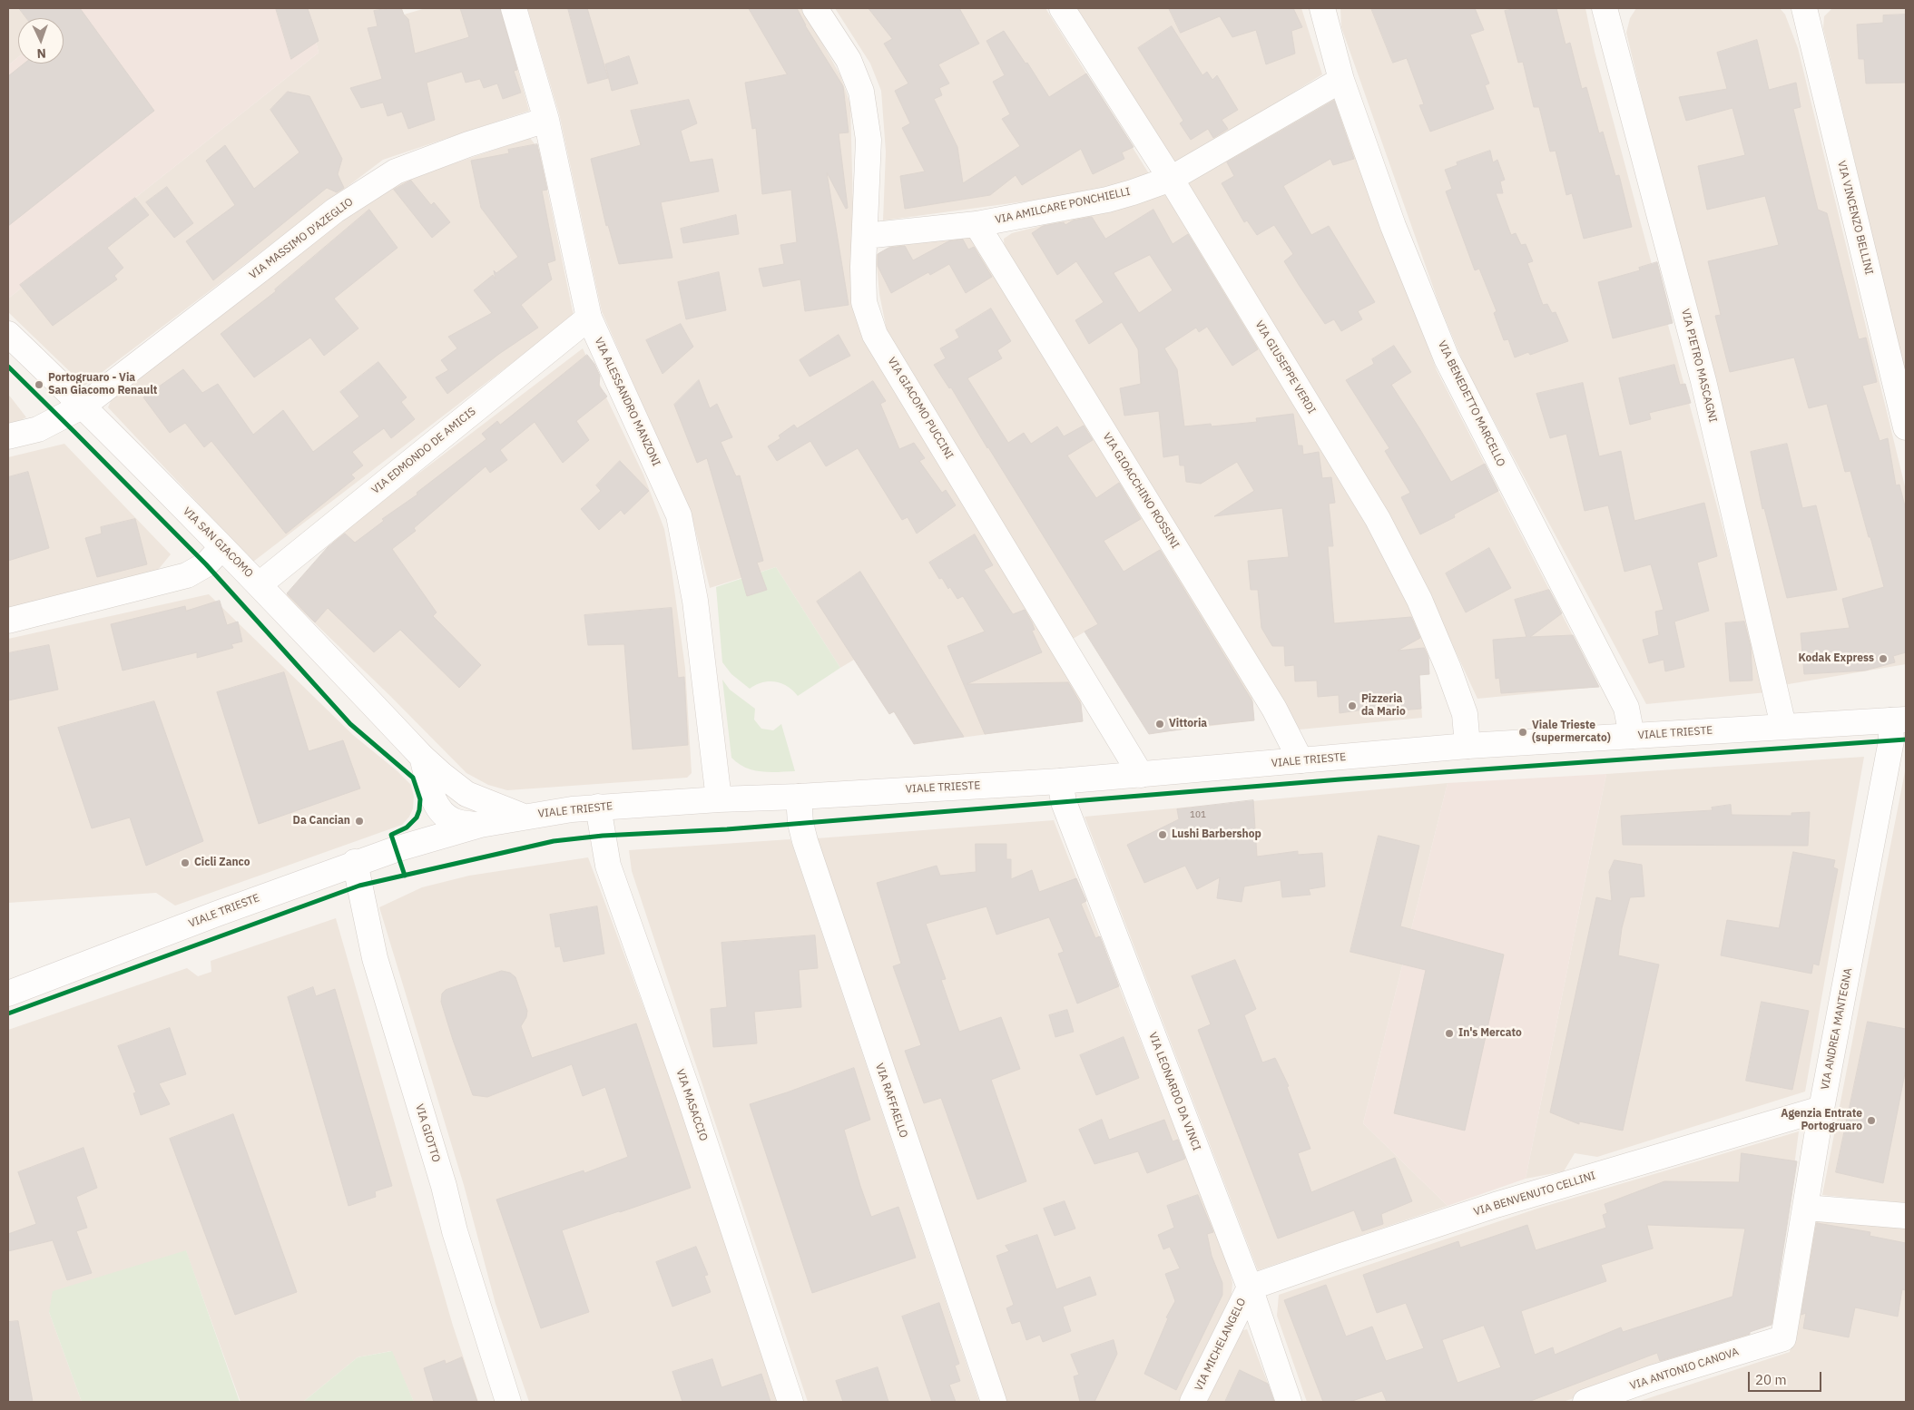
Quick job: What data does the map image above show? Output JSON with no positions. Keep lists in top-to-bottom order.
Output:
{
  "streets": {
    "street": [
      "VIA AMILCARE PONCHIELLI",
      "VIA VINCENZO BELLINI",
      "VIA MASSIMO D'AZEGLIO",
      "VIA PIETRO MASCAGNI",
      "VIA GIUSEPPE VERDI",
      "VIA ALESSANDRO MANZONI",
      "VIA BENEDETTO MARCELLO",
      "VIA GIACOMO PUCCINI",
      "VIA EDMONDO DE AMICIS",
      "VIA GIOACCHINO ROSSINI",
      "VIA SAN GIACOMO",
      "VIALE TRIESTE",
      "VIA ANDREA MANTEGNA",
      "VIA LEONARDO DA VINCI",
      "VIA RAFFAELLO",
      "VIA MASACCIO",
      "VIA GIOTTO",
      "VIA BENVENUTO CELLINI",
      "VIA MICHELANGELO",
      "VIA ANTONIO CANOVA"
    ]
  },
  "crossings": [
    ["VIA AMILCARE PONCHIELLI", "VIA GIUSEPPE VERDI"],
    ["VIA AMILCARE PONCHIELLI", "VIA BENEDETTO MARCELLO"],
    ["VIA AMILCARE PONCHIELLI", "VIA GIACOMO PUCCINI"],
    ["VIA AMILCARE PONCHIELLI", "VIA GIOACCHINO ROSSINI"],
    ["VIA MASSIMO D'AZEGLIO", "VIA ALESSANDRO MANZONI"],
    ["VIA MASSIMO D'AZEGLIO", "VIA SAN GIACOMO"],
    ["VIA PIETRO MASCAGNI", "VIALE TRIESTE"],
    ["VIA GIUSEPPE VERDI", "VIALE TRIESTE"],
    ["VIA ALESSANDRO MANZONI", "VIA EDMONDO DE AMICIS"],
    ["VIA ALESSANDRO MANZONI", "VIALE TRIESTE"],
    ["VIA BENEDETTO MARCELLO", "VIALE TRIESTE"],
    ["VIA GIACOMO PUCCINI", "VIALE TRIESTE"],
    ["VIA EDMONDO DE AMICIS", "VIA SAN GIACOMO"],
    ["VIA GIOACCHINO ROSSINI", "VIALE TRIESTE"],
    ["VIA SAN GIACOMO", "VIALE TRIESTE"],
    ["VIALE TRIESTE", "VIA ANDREA MANTEGNA"],
    ["VIALE TRIESTE", "VIA LEONARDO DA VINCI"],
    ["VIALE TRIESTE", "VIA RAFFAELLO"],
    ["VIALE TRIESTE", "VIA MASACCIO"],
    ["VIALE TRIESTE", "VIA GIOTTO"],
    ["VIA ANDREA MANTEGNA", "VIA BENVENUTO CELLINI"],
    ["VIA ANDREA MANTEGNA", "VIA ANTONIO CANOVA"],
    ["VIA LEONARDO DA VINCI", "VIA BENVENUTO CELLINI"],
    ["VIA LEONARDO DA VINCI", "VIA MICHELANGELO"],
    ["VIA BENVENUTO CELLINI", "VIA MICHELANGELO"]
  ],
  "places": [
    "Portogruaro - Via San Giacomo Renault",
    "Kodak Express",
    "Pizzeria da Mario",
    "Vittoria",
    "Viale Trieste (supermercato)",
    "Da Cancian",
    "Lushi Barbershop",
    "Cicli Zanco",
    "In's Mercato",
    "Agenzia Entrate Portogruaro"
  ],
  "house_numbers": ["101"],
  "scale_bar": "20 m",
  "north": "bottom"
}
